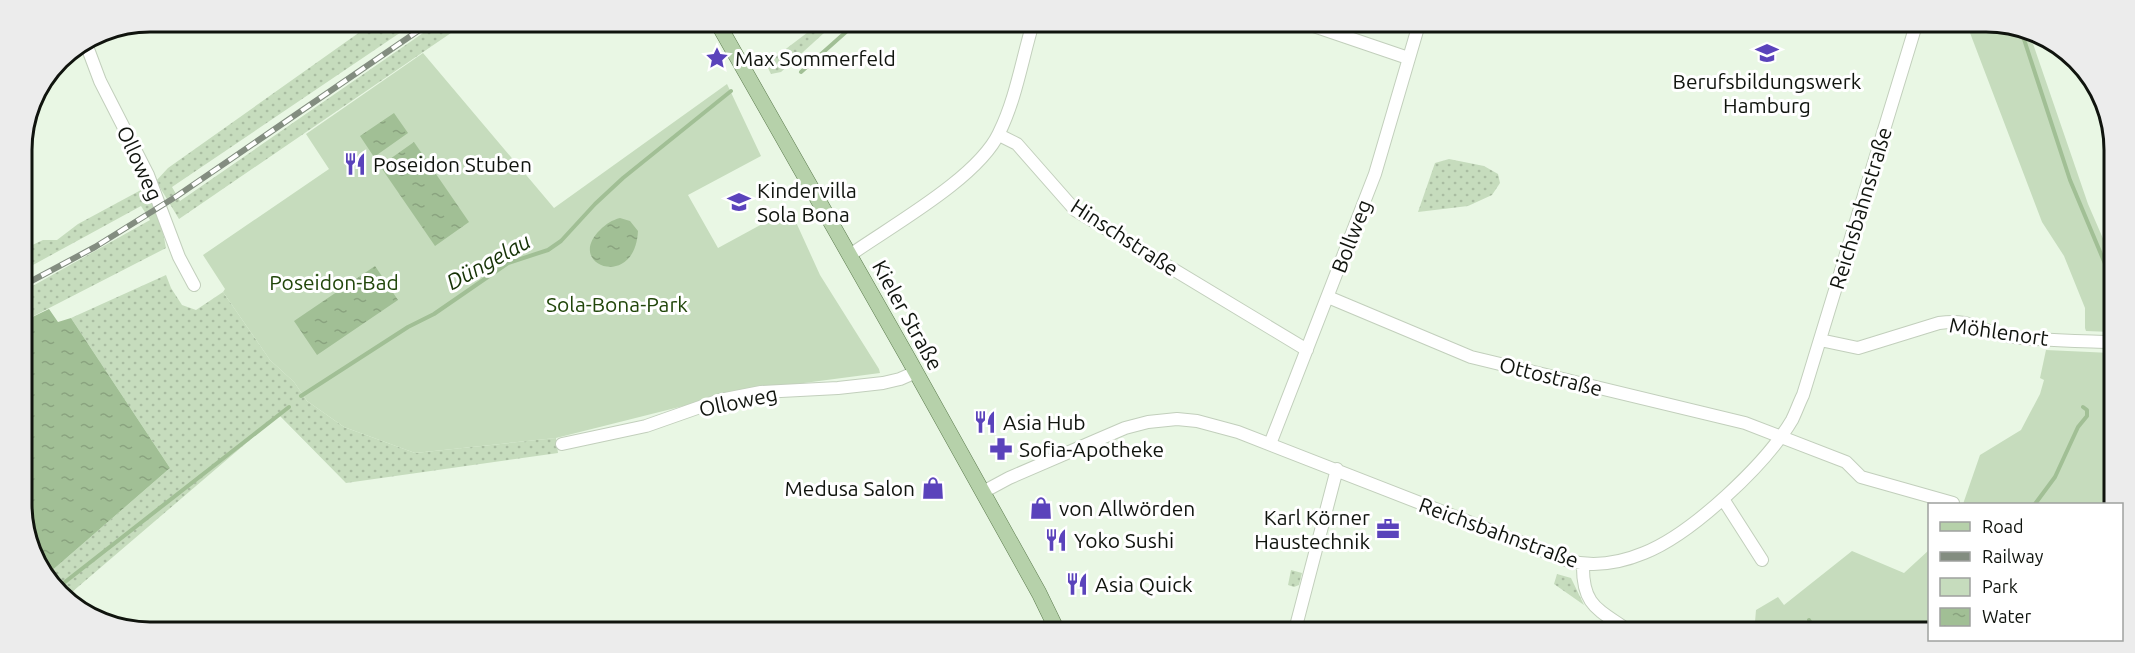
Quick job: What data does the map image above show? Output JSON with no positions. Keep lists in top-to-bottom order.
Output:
{
  "streets": {
    "main road": ["Kieler Straße"],
    "street": [
      "Olloweg",
      "Reichsbahnstraße",
      "Bollweg",
      "Hinschstraße",
      "Möhlenort",
      "Ottostraße"
    ]
  },
  "crossings": [
    ["Olloweg", "Kieler Straße"],
    ["Reichsbahnstraße", "Bollweg"],
    ["Reichsbahnstraße", "Kieler Straße"],
    ["Reichsbahnstraße", "Möhlenort"],
    ["Reichsbahnstraße", "Ottostraße"],
    ["Bollweg", "Hinschstraße"],
    ["Bollweg", "Ottostraße"]
  ],
  "water": ["Düngelau"],
  "parks": ["Poseidon-Bad", "Sola-Bona-Park"],
  "places": {
    "school or university": ["Berufsbildungswerk Hamburg", "Kindervilla Sola Bona"],
    "place": ["Max Sommerfeld"],
    "restaurant": [
      "Poseidon Stuben",
      "Asia Hub",
      "Yoko Sushi",
      "Asia Quick"
    ],
    "pharmacy": ["Sofia-Apotheke"],
    "shop": ["Medusa Salon", "von Allwörden"],
    "office": ["Karl Körner Haustechnik"]
  },
  "legend": [
    "Road",
    "Railway",
    "Park",
    "Water"
  ]
}
